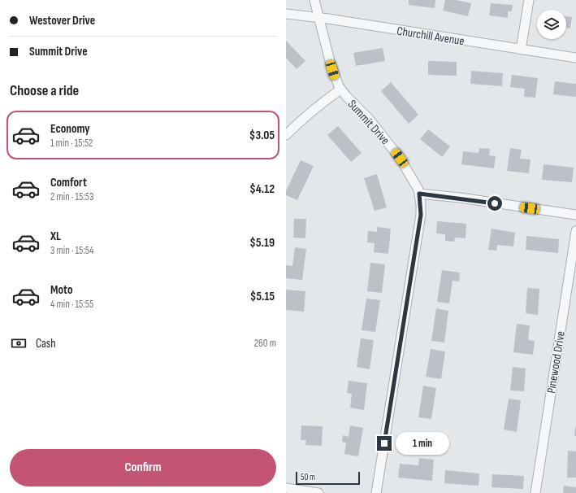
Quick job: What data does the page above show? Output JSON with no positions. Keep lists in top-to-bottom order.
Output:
{
  "streets": {
    "street": ["Churchill Avenue", "Summit Drive", "Pinewood Drive"]
  },
  "crossings": [
    ["Churchill Avenue", "Summit Drive"]
  ],
  "scale_bar": "50 m",
  "page": {
    "banner": ["Westover Drive", "Summit Drive"],
    "heading": "Choose a ride",
    "list": [
      {
        "name": "Economy",
        "note": "1 min · 15:52",
        "value": "$3.05"
      },
      {
        "name": "Comfort",
        "note": "2 min · 15:53",
        "value": "$4.12"
      },
      {
        "name": "XL",
        "note": "3 min · 15:54",
        "value": "$5.19"
      },
      {
        "name": "Moto",
        "note": "4 min · 15:55",
        "value": "$5.15"
      }
    ],
    "pay": ["Cash", "260 m"],
    "bubble": "1 min",
    "buttons": "Confirm",
    "scale": "50 m"
  }
}
